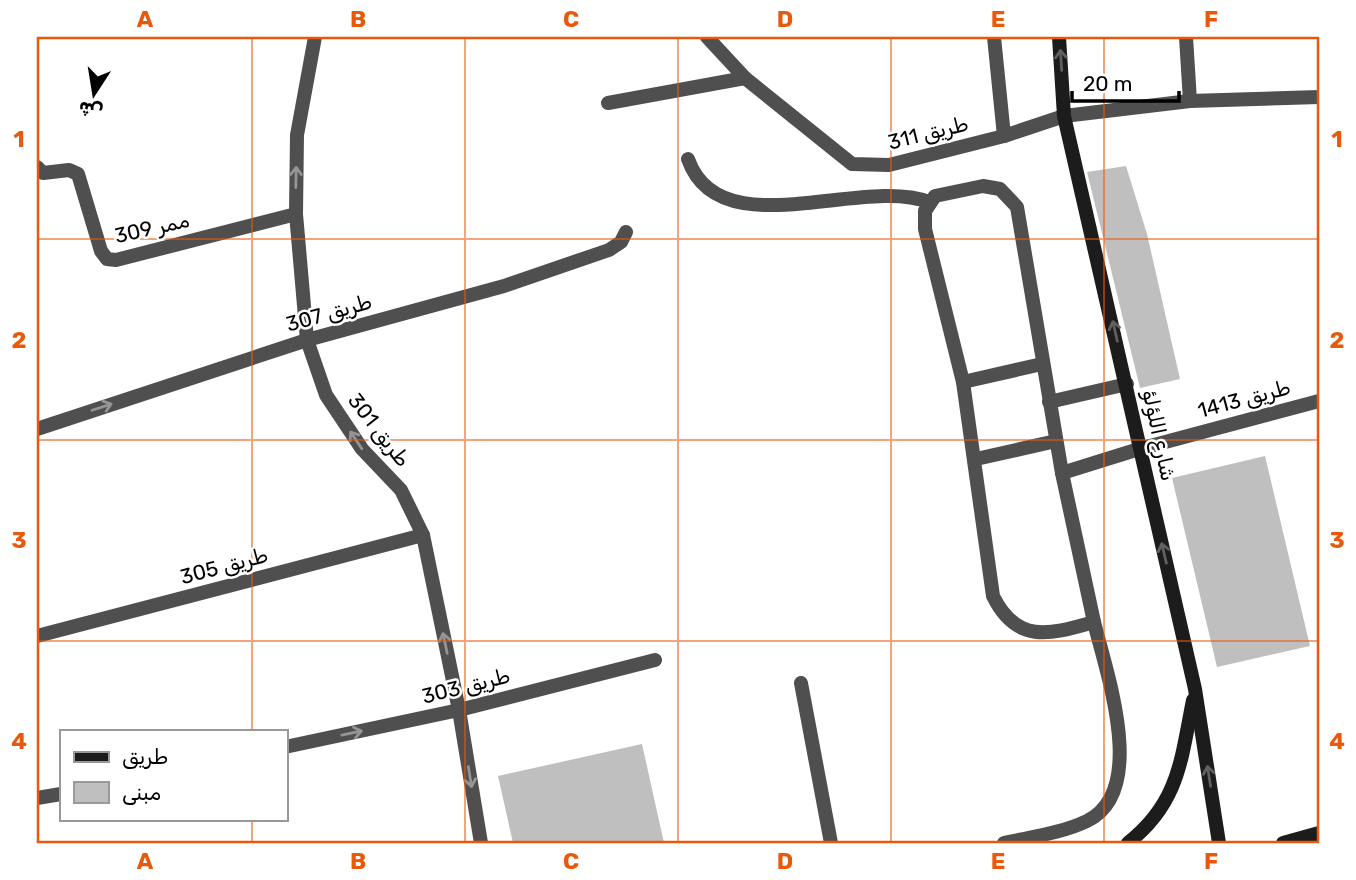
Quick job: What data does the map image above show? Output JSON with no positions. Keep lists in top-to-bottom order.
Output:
{
  "streets": {
    "street": [
      "طريق 311",
      "ممر 309",
      "طريق 307",
      "طريق 1413",
      "طريق 301",
      "شارع اللؤلؤ",
      "طريق 305",
      "طريق 303"
    ]
  },
  "crossings": [
    ["طريق 311", "شارع اللؤلؤ"],
    ["ممر 309", "طريق 301"],
    ["طريق 307", "طريق 301"],
    ["طريق 1413", "شارع اللؤلؤ"],
    ["طريق 301", "طريق 305"],
    ["طريق 301", "طريق 303"]
  ],
  "one_way": ["طريق 307", "طريق 303"],
  "legend": ["طريق", "مبنى"],
  "scale_bar": "20 m",
  "north": "bottom",
  "grid": {
    "columns": [
      "A",
      "B",
      "C",
      "D",
      "E",
      "F"
    ],
    "rows": [
      "1",
      "2",
      "3",
      "4"
    ]
  }
}
